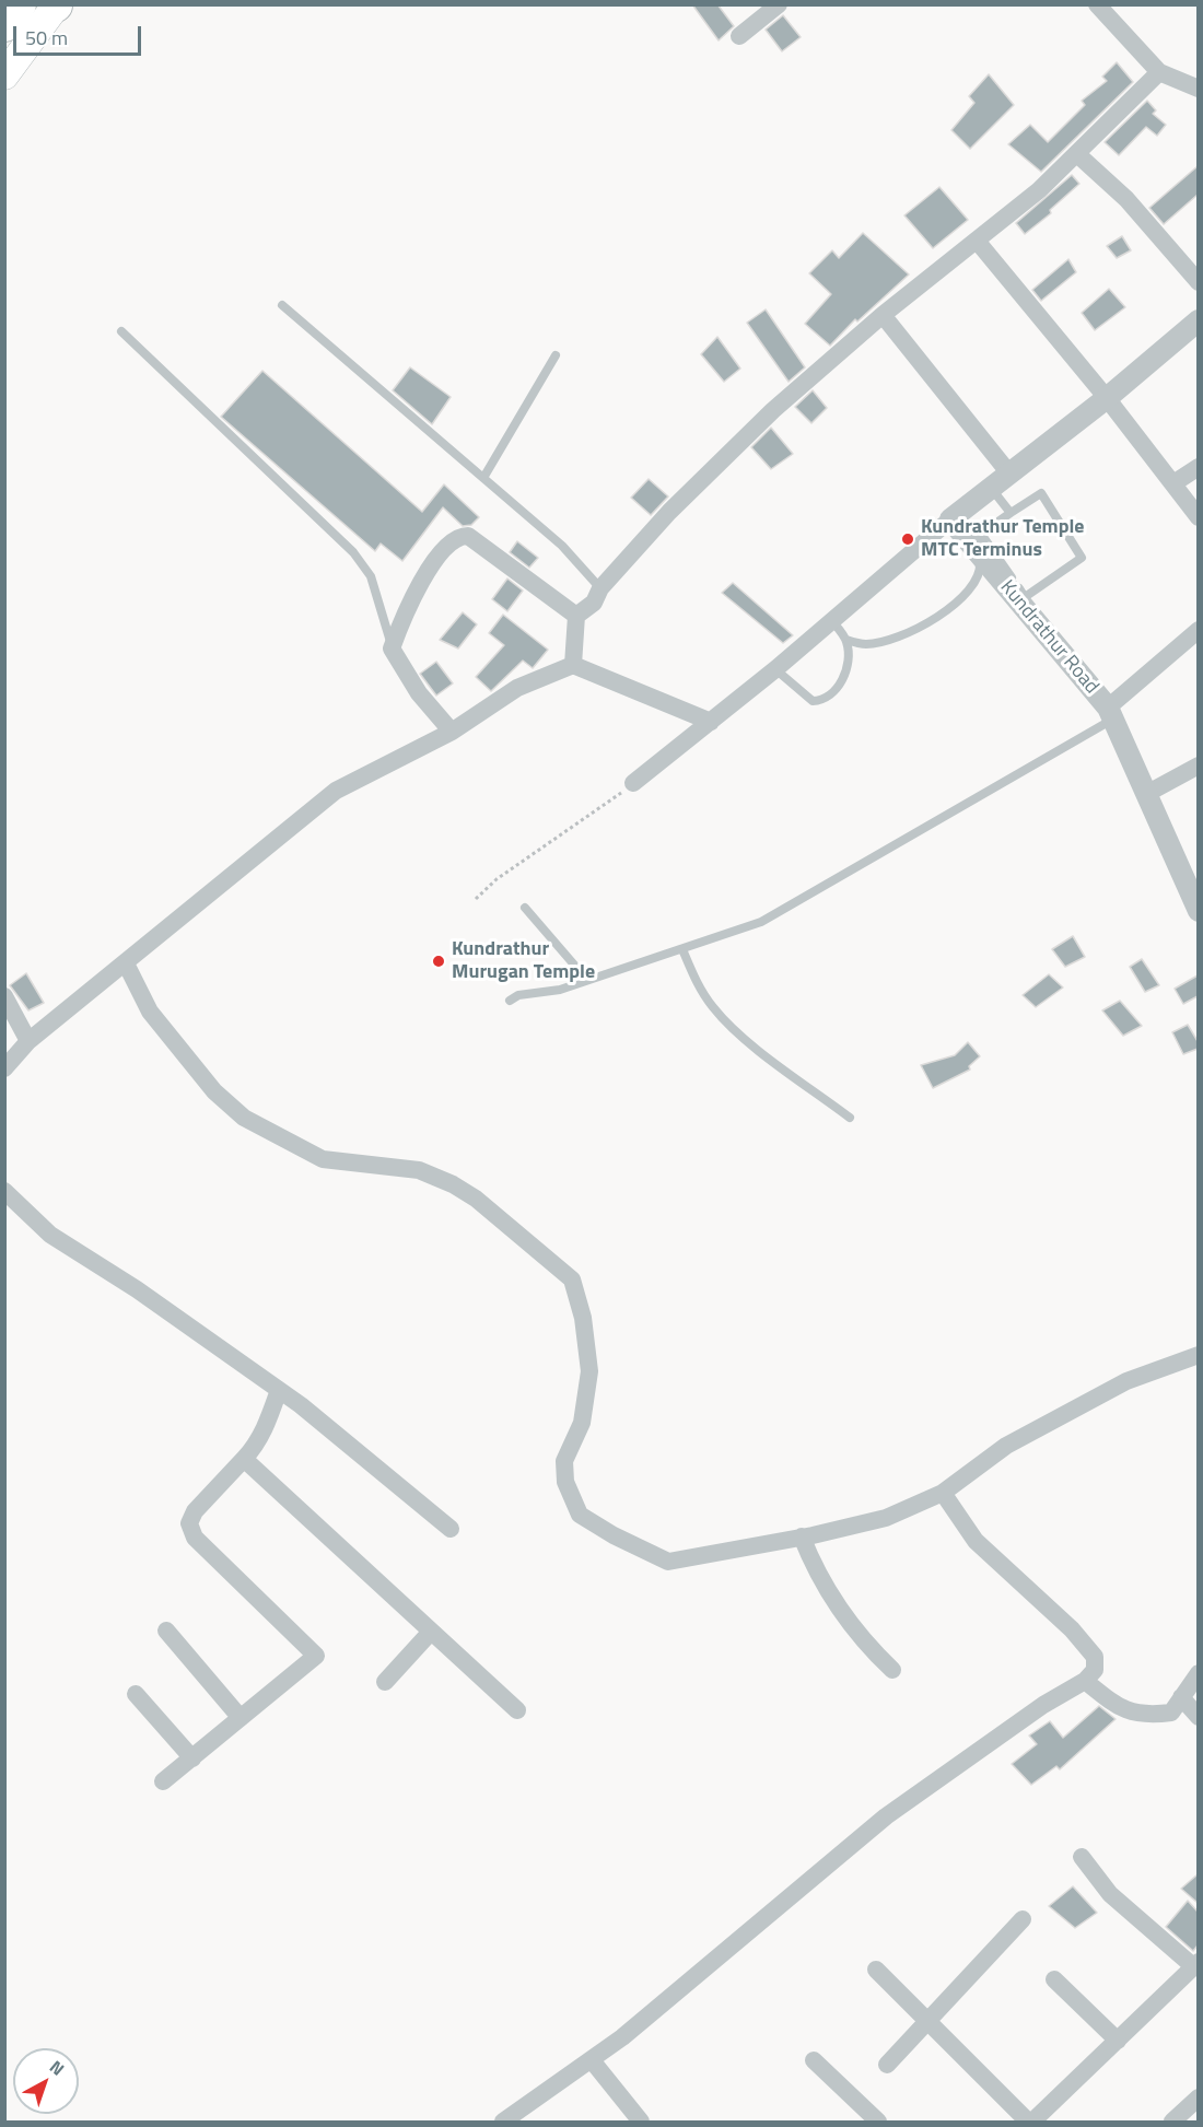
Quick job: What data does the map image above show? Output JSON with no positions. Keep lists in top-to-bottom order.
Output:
{
  "streets": {
    "street": ["Kundrathur Road"]
  },
  "places": ["Kundrathur Temple MTC Terminus", "Kundrathur Murugan Temple"],
  "scale_bar": "50 m",
  "north": "top right"
}
